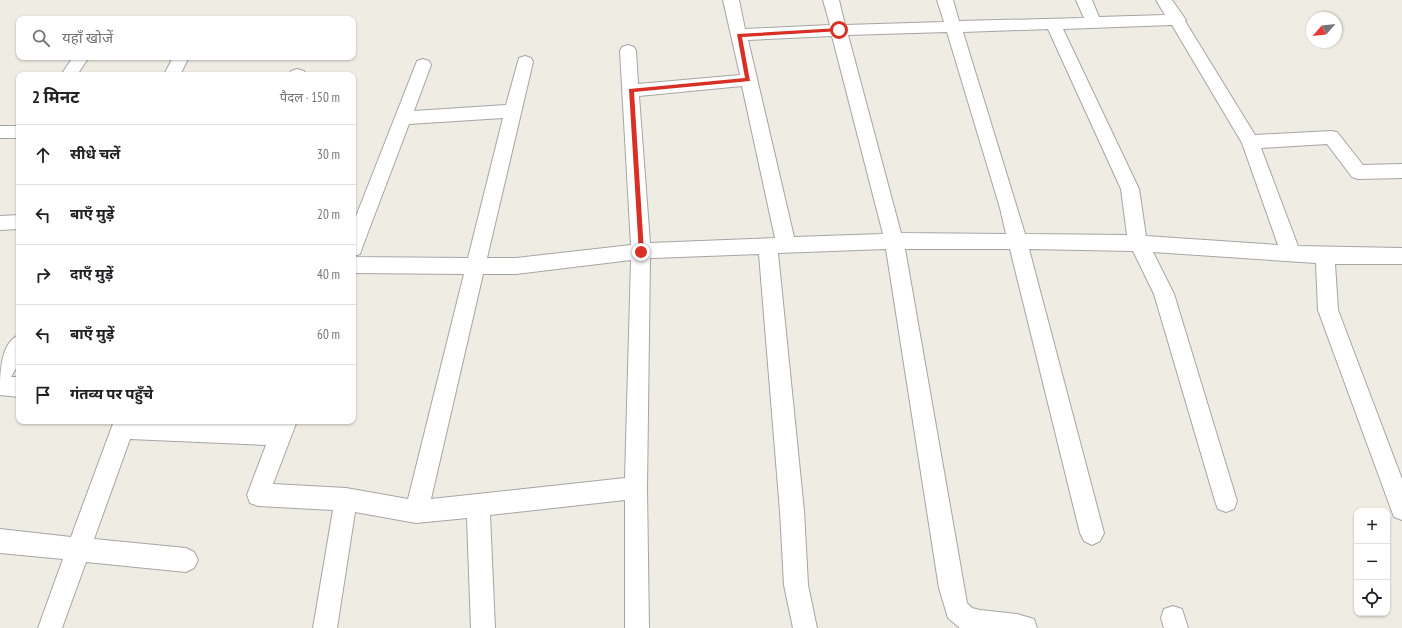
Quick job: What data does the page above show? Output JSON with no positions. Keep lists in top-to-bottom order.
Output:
{
  "north": "bottom left",
  "page": {
    "search": "यहाँ खोजें",
    "heading": ["2 मिनट", "पैदल · 150 m"],
    "list": [
      ["सीधे चलें", "30 m"],
      ["बाएँ मुड़ें", "20 m"],
      ["दाएँ मुड़ें", "40 m"],
      ["बाएँ मुड़ें", "60 m"],
      "गंतव्य पर पहुँचे"
    ],
    "map_buttons": ["+", "−"]
  }
}
